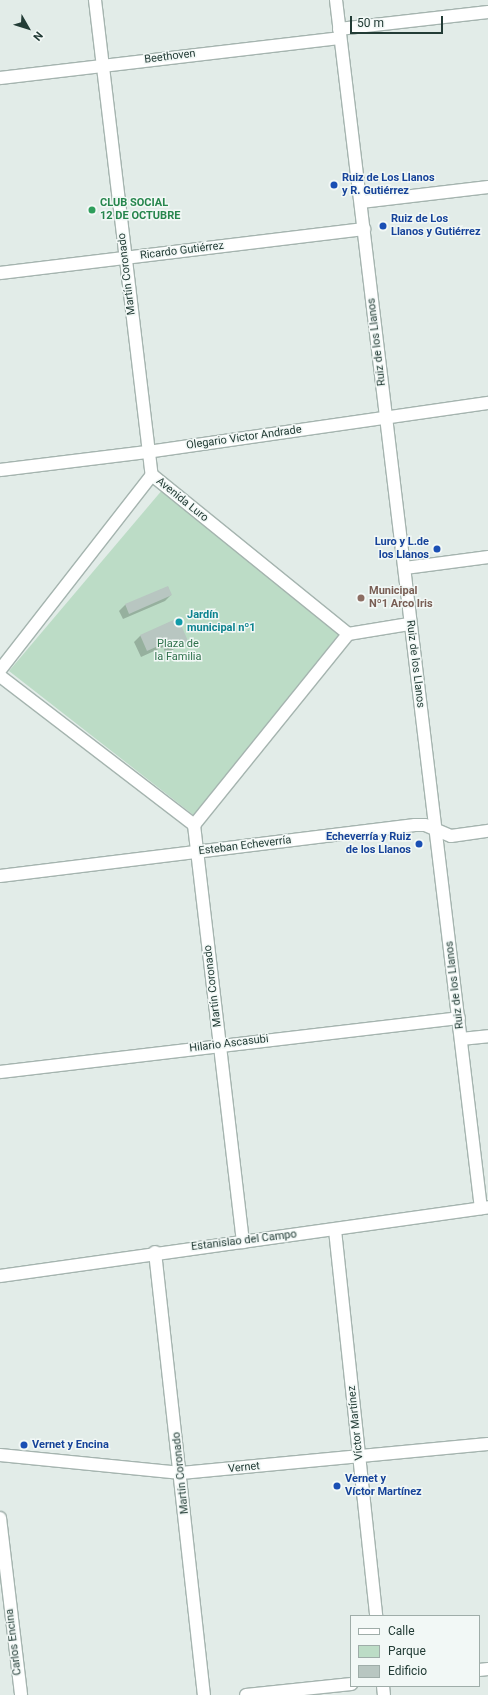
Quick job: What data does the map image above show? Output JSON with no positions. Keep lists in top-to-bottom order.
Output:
{
  "streets": {
    "street": [
      "Beethoven",
      "Ricardo Gutiérrez",
      "Martín Coronado",
      "Ruiz de los Llanos",
      "Olegario Victor Andrade",
      "Avenida Luro",
      "Esteban Echeverría",
      "Hilario Ascasubi",
      "Estanislao del Campo",
      "Víctor Martínez",
      "Vernet",
      "Carlos Encina"
    ]
  },
  "crossings": [
    ["Beethoven", "Martín Coronado"],
    ["Beethoven", "Ruiz de los Llanos"],
    ["Ricardo Gutiérrez", "Martín Coronado"],
    ["Ricardo Gutiérrez", "Ruiz de los Llanos"],
    ["Martín Coronado", "Olegario Victor Andrade"],
    ["Martín Coronado", "Avenida Luro"],
    ["Martín Coronado", "Esteban Echeverría"],
    ["Martín Coronado", "Hilario Ascasubi"],
    ["Martín Coronado", "Estanislao del Campo"],
    ["Martín Coronado", "Vernet"],
    ["Ruiz de los Llanos", "Olegario Victor Andrade"],
    ["Ruiz de los Llanos", "Esteban Echeverría"],
    ["Ruiz de los Llanos", "Hilario Ascasubi"],
    ["Ruiz de los Llanos", "Estanislao del Campo"],
    ["Estanislao del Campo", "Víctor Martínez"],
    ["Víctor Martínez", "Vernet"]
  ],
  "parks": ["Plaza de la Familia"],
  "places": [
    "Ruiz de Los Llanos y R. Gutiérrez",
    "CLUB SOCIAL 12 DE OCTUBRE",
    "Ruiz de Los Llanos y Gutiérrez",
    "Luro y L.de los Llanos",
    "Municipal Nº1 Arco Iris",
    "Jardín municipal nº1",
    "Echeverría y Ruiz de los Llanos",
    "Vernet y Encina",
    "Vernet y Víctor Martínez"
  ],
  "legend": ["Calle", "Parque", "Edificio"],
  "scale_bar": "50 m",
  "north": "bottom right"
}
